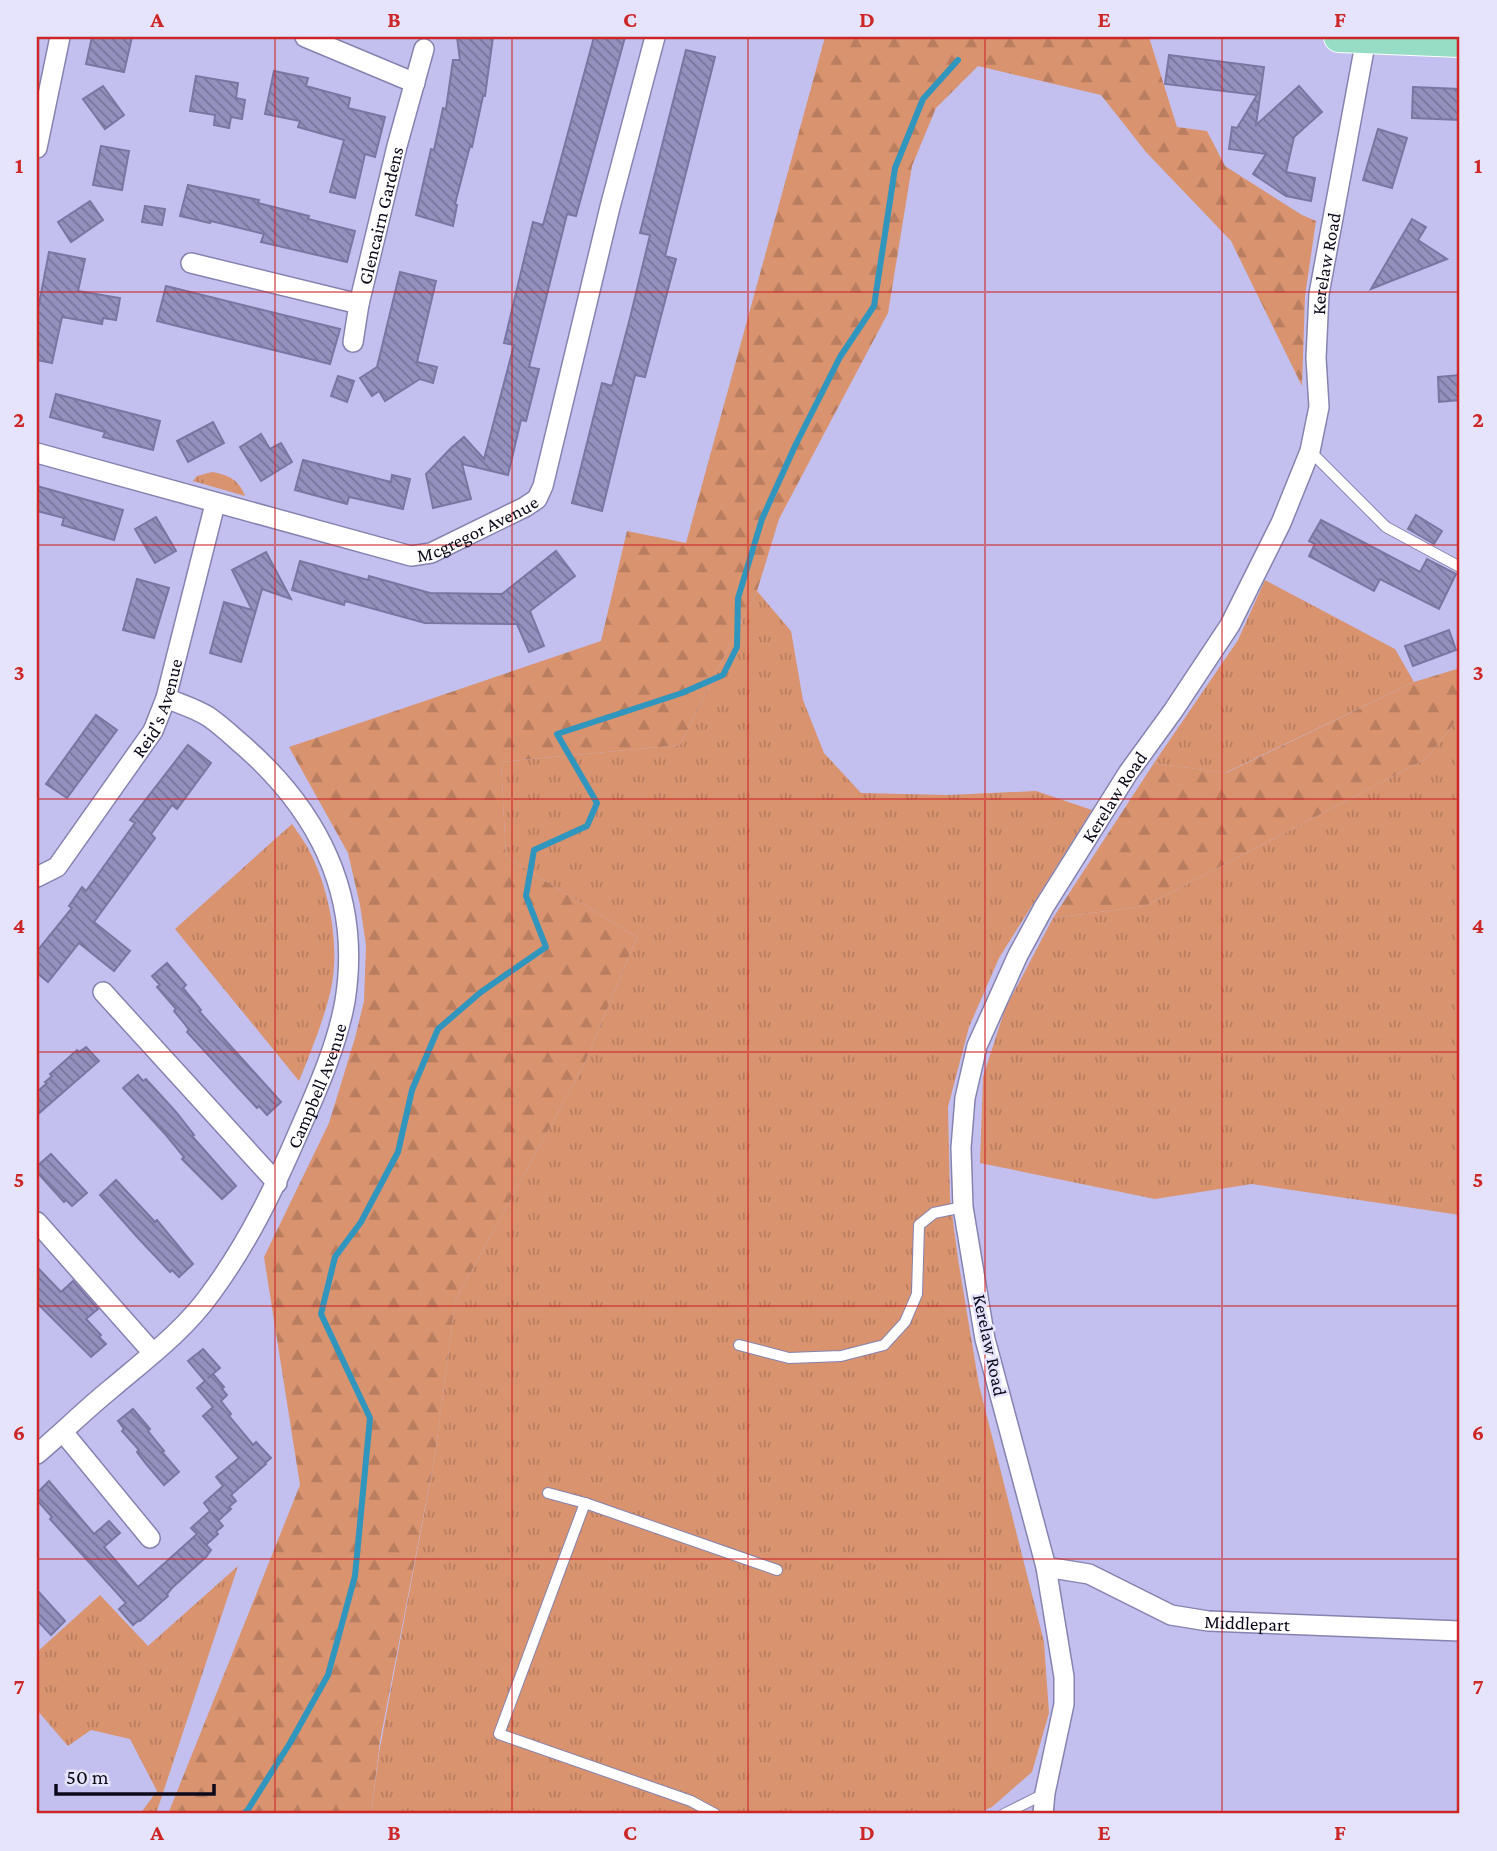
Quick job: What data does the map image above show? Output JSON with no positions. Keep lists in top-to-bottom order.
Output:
{
  "streets": {
    "street": [
      "Glencairn Gardens",
      "Kerelaw Road",
      "Mcgregor Avenue",
      "Reid's Avenue",
      "Campbell Avenue",
      "Middlepart"
    ]
  },
  "crossings": [
    ["Kerelaw Road", "Middlepart"],
    ["Mcgregor Avenue", "Reid's Avenue"],
    ["Reid's Avenue", "Campbell Avenue"]
  ],
  "scale_bar": "50 m",
  "grid": {
    "columns": [
      "A",
      "B",
      "C",
      "D",
      "E",
      "F"
    ],
    "rows": [
      "1",
      "2",
      "3",
      "4",
      "5",
      "6",
      "7"
    ]
  }
}
